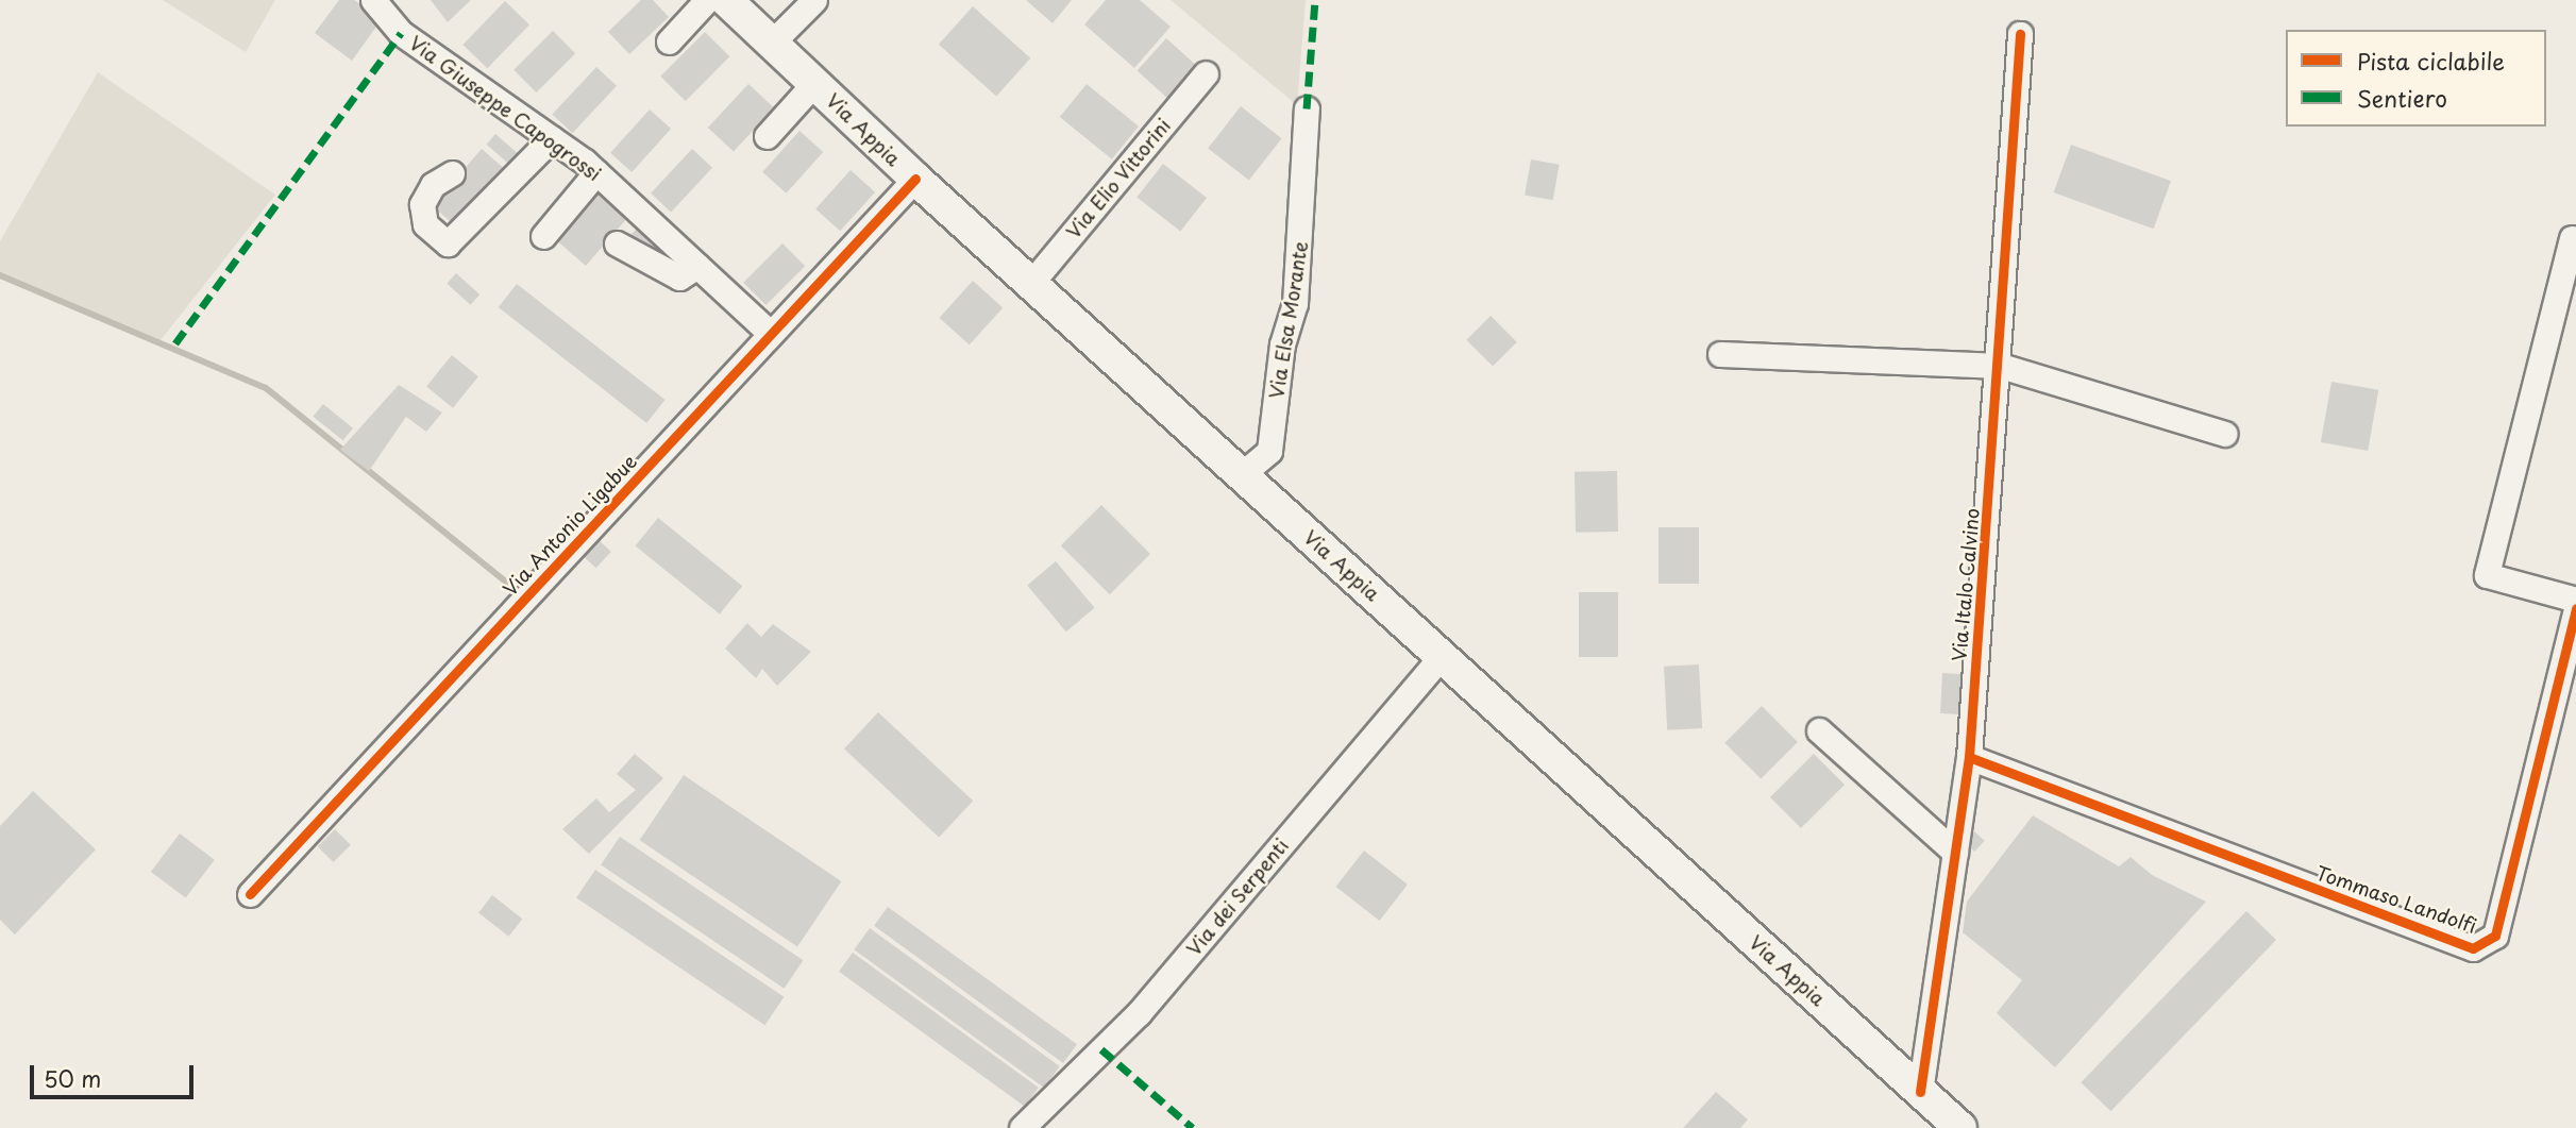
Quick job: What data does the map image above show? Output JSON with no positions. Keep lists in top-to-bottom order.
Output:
{
  "streets": {
    "main road": ["Via Appia"],
    "street": [
      "Via Giuseppe Capogrossi",
      "Via Elio Vittorini",
      "Via Elsa Morante",
      "Via Antonio Ligabue",
      "Via Italo Calvino",
      "Via dei Serpenti",
      "Tommaso Landolfi"
    ]
  },
  "crossings": [
    ["Via Giuseppe Capogrossi", "Via Antonio Ligabue"],
    ["Via Appia", "Via Elio Vittorini"],
    ["Via Appia", "Via Elsa Morante"],
    ["Via Appia", "Via Antonio Ligabue"],
    ["Via Appia", "Via Italo Calvino"],
    ["Via Appia", "Via dei Serpenti"],
    ["Via Italo Calvino", "Tommaso Landolfi"]
  ],
  "legend": ["Pista ciclabile", "Sentiero"],
  "scale_bar": "50 m"
}
